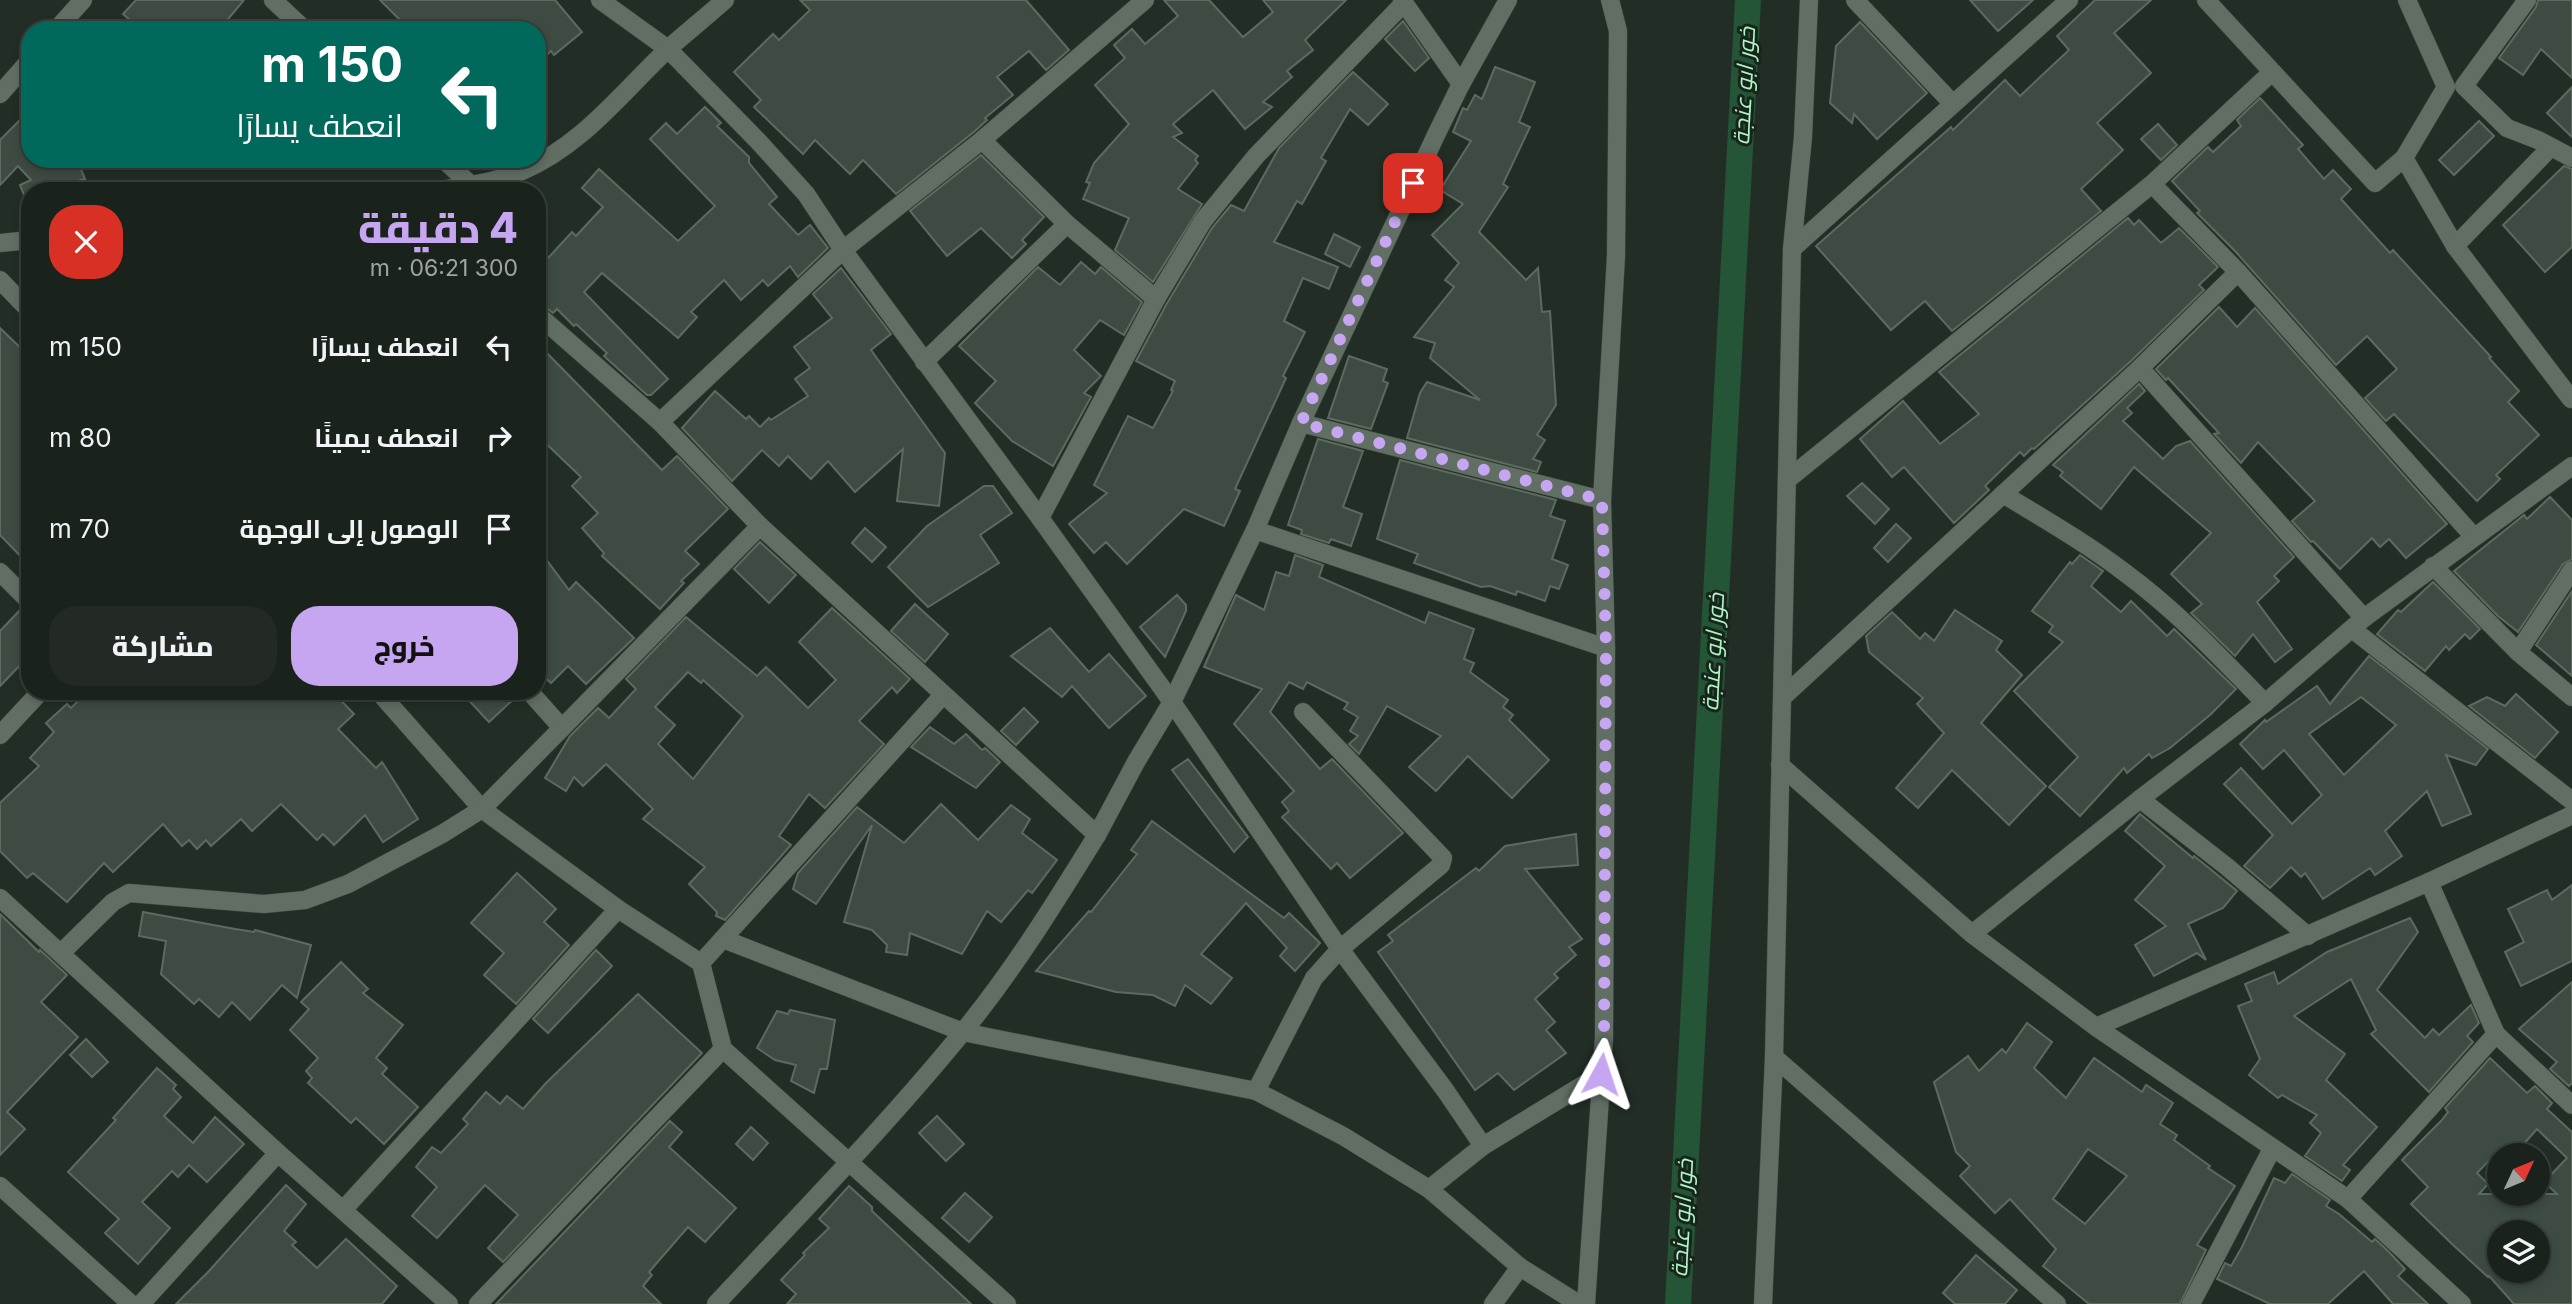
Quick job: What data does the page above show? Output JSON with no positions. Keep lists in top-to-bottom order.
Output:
{
  "water": ["خور ابو عنجة"],
  "north": "top right",
  "page": {
    "turn": ["150 m", "انعطف يسارًا"],
    "heading": ["4 دقيقة", "300 m · 06:21"],
    "list": [
      {
        "name": "انعطف يسارًا",
        "value": "150 m"
      },
      {
        "name": "انعطف يمينًا",
        "value": "80 m"
      },
      {
        "name": "الوصول إلى الوجهة",
        "value": "70 m"
      }
    ],
    "buttons": ["خروج", "مشاركة"]
  }
}
